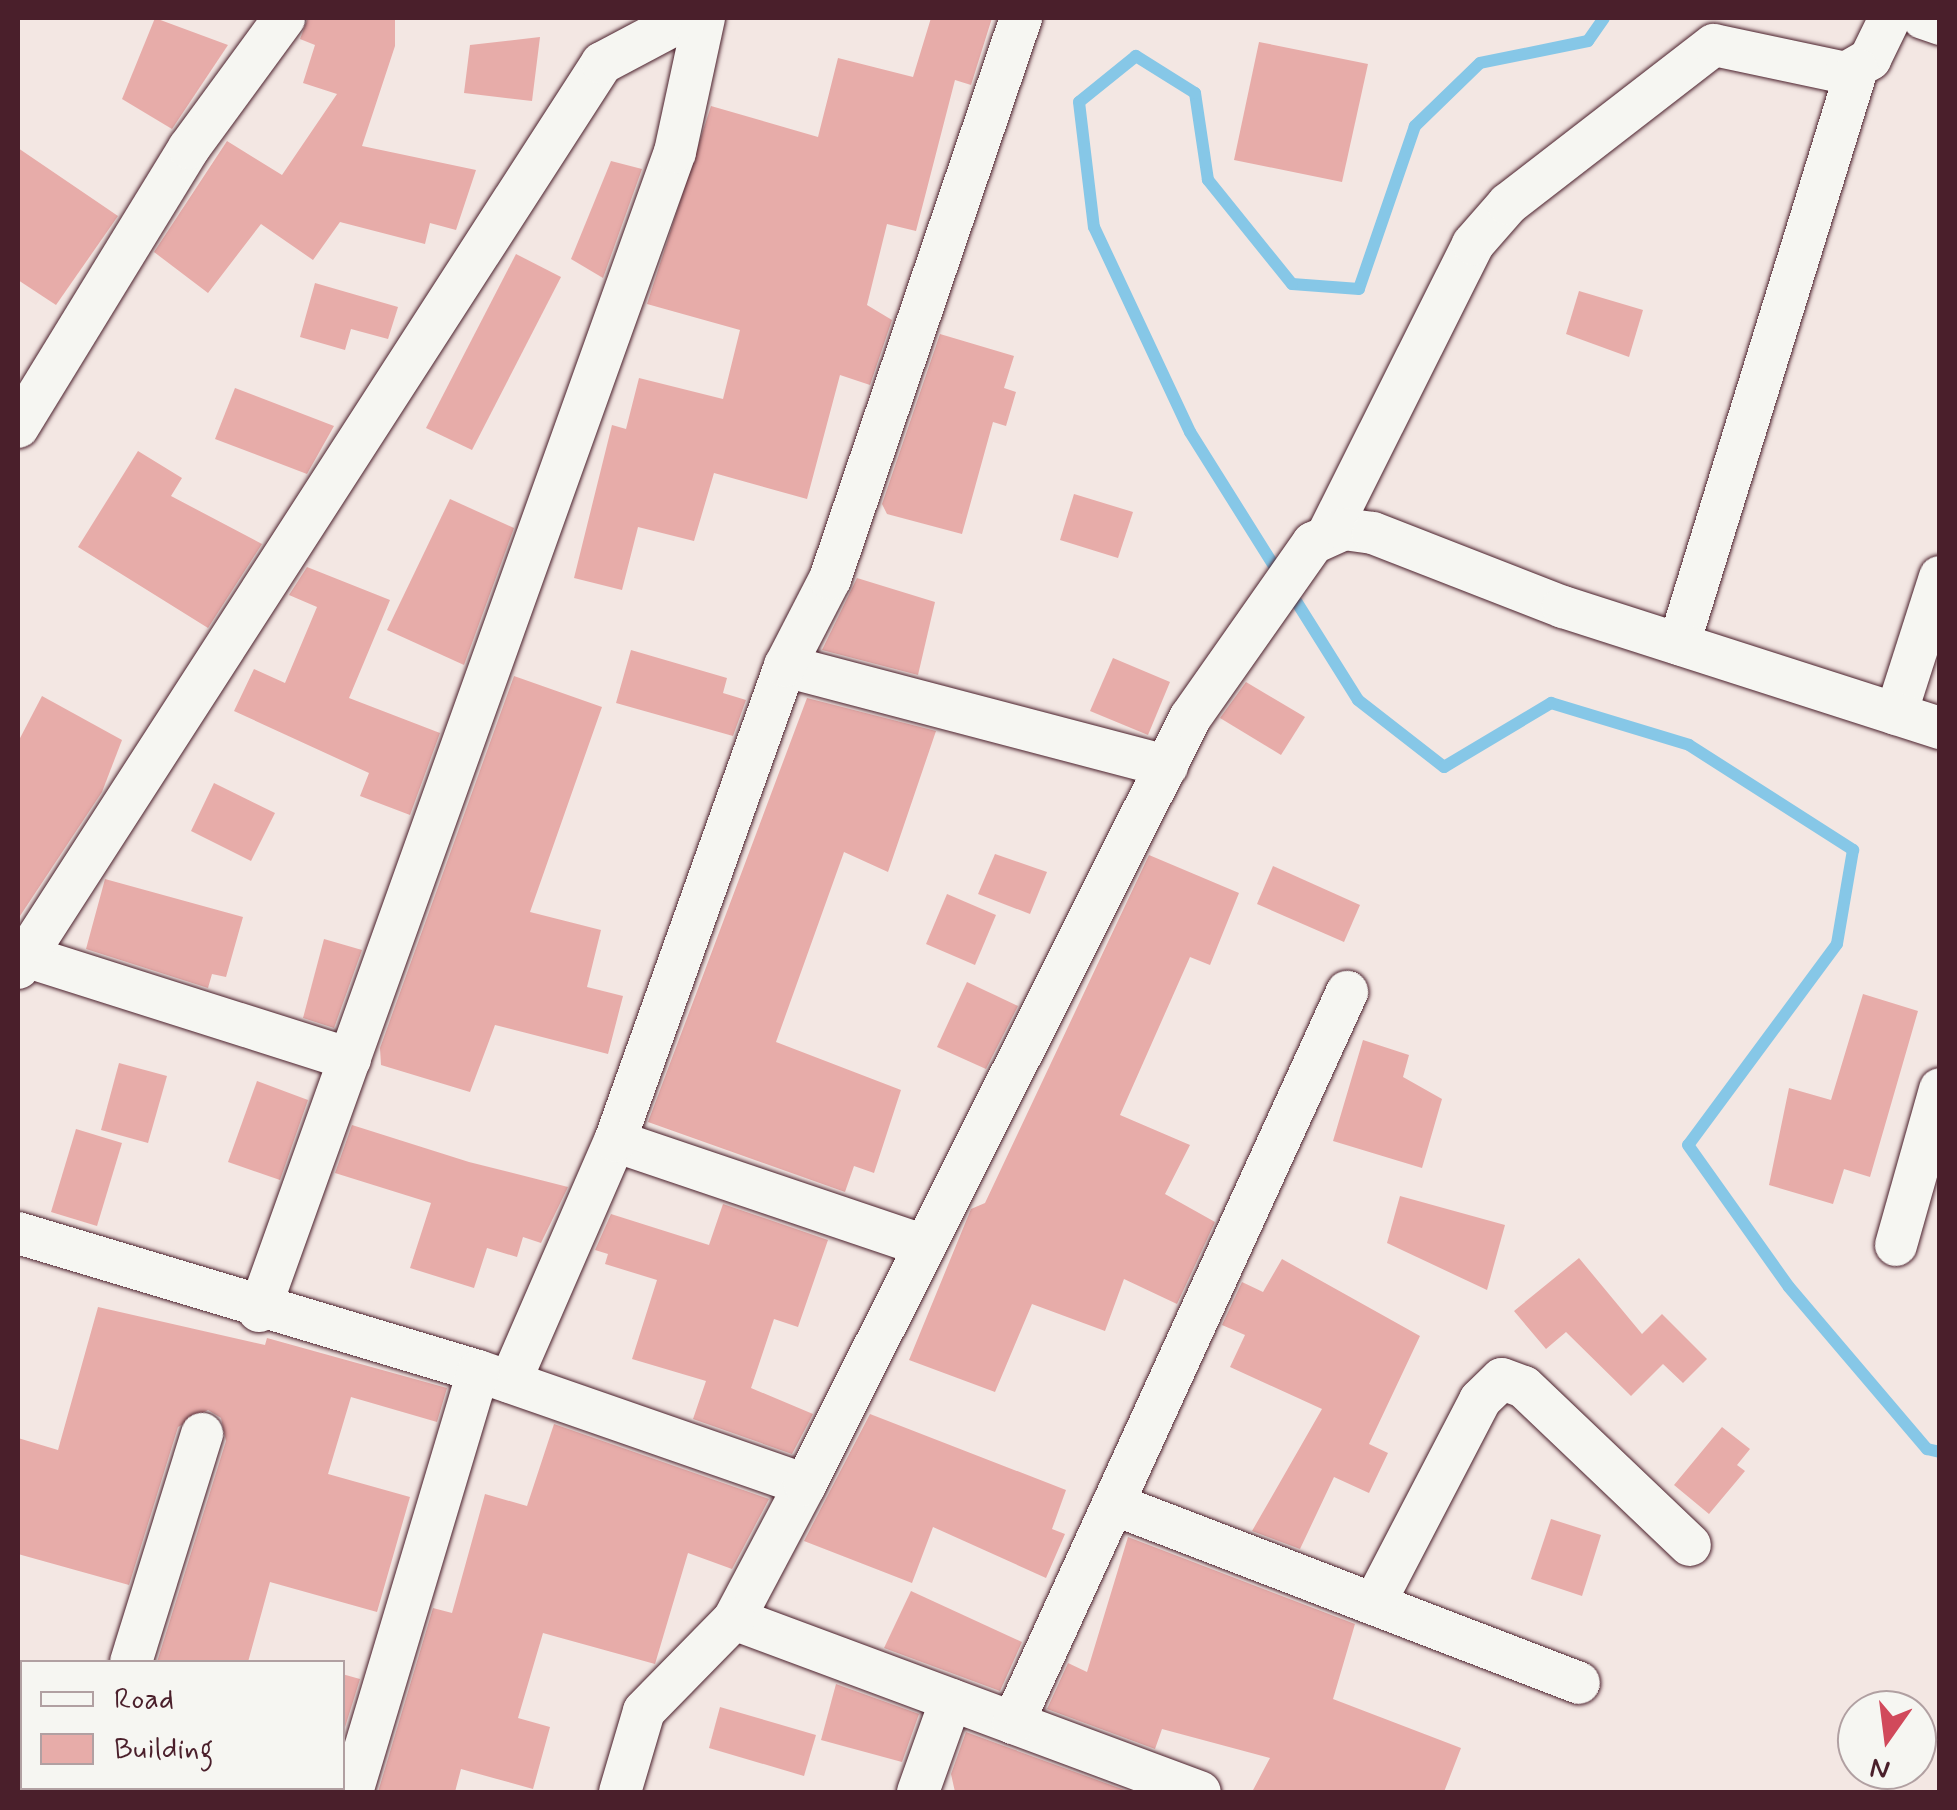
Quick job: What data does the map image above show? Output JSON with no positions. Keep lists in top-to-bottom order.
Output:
{
  "legend": ["Road", "Building"],
  "north": "bottom"
}
